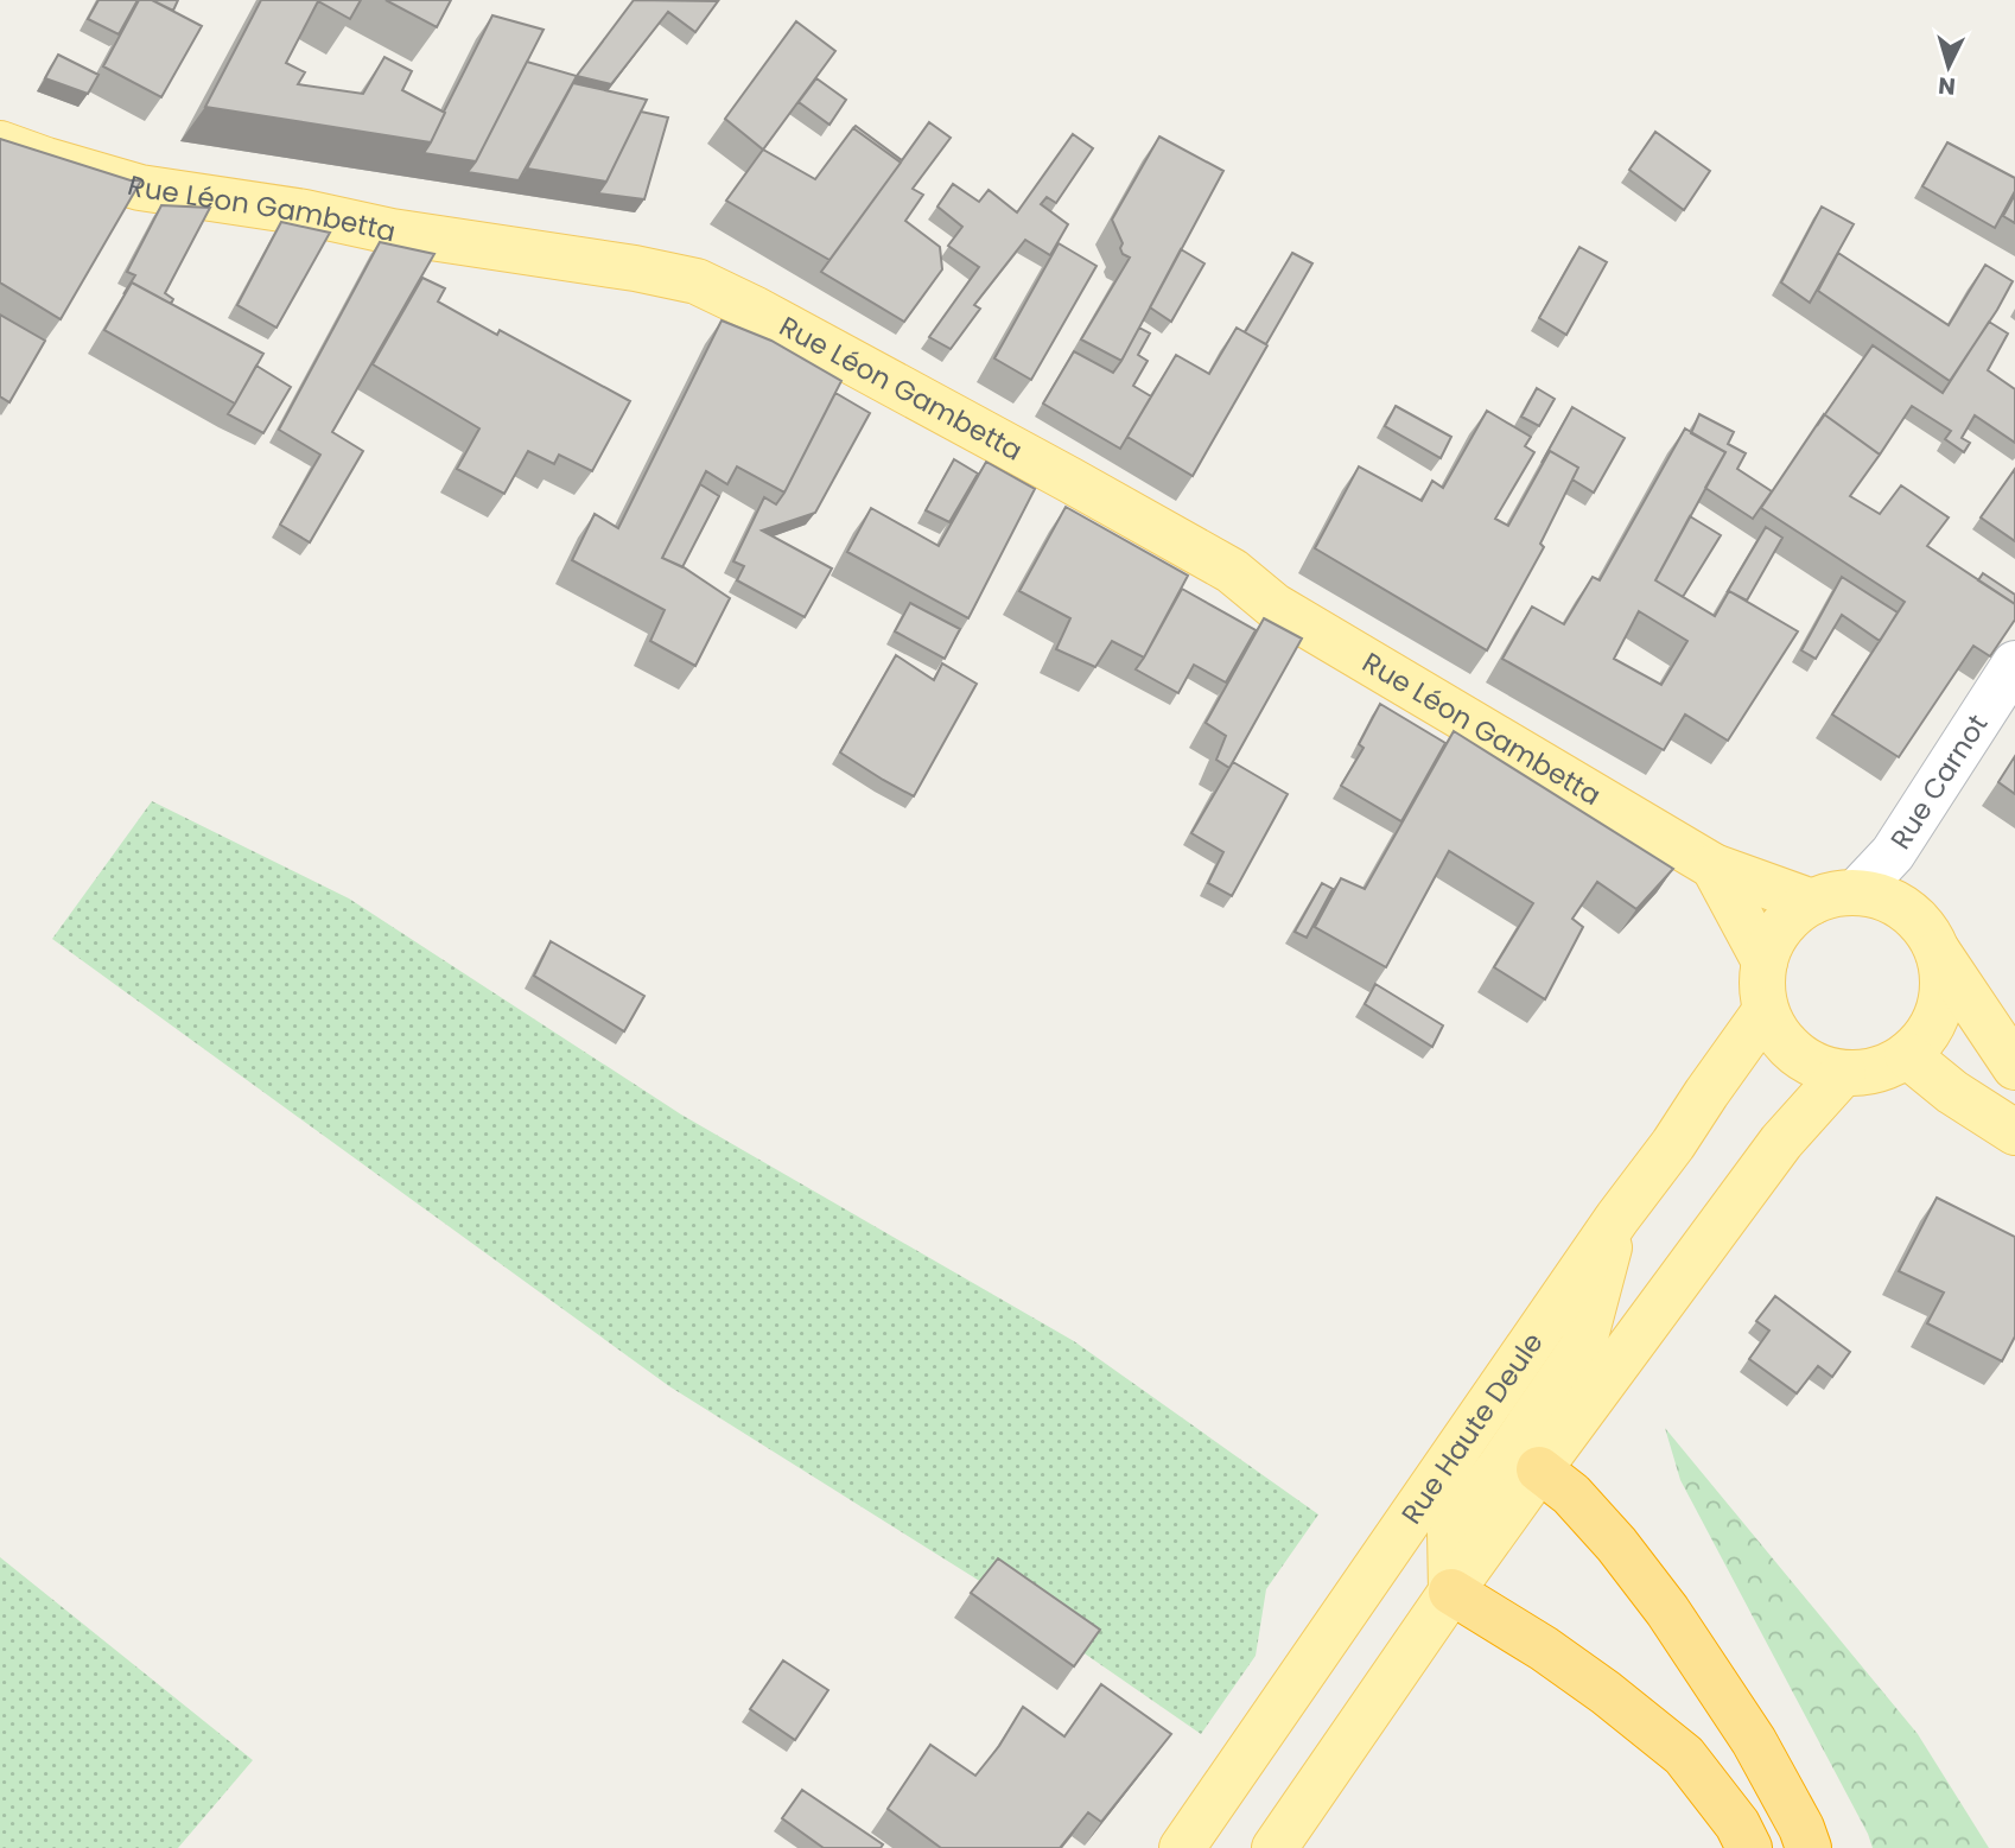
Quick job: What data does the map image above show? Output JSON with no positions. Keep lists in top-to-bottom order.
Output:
{
  "streets": {
    "main road": ["Rue Léon Gambetta", "Rue Haute Deule"],
    "street": ["Rue Carnot"]
  },
  "crossings": [
    ["Rue Léon Gambetta", "Rue Carnot"],
    ["Rue Léon Gambetta", "Rue Haute Deule"],
    ["Rue Carnot", "Rue Haute Deule"]
  ],
  "north": "bottom"
}
